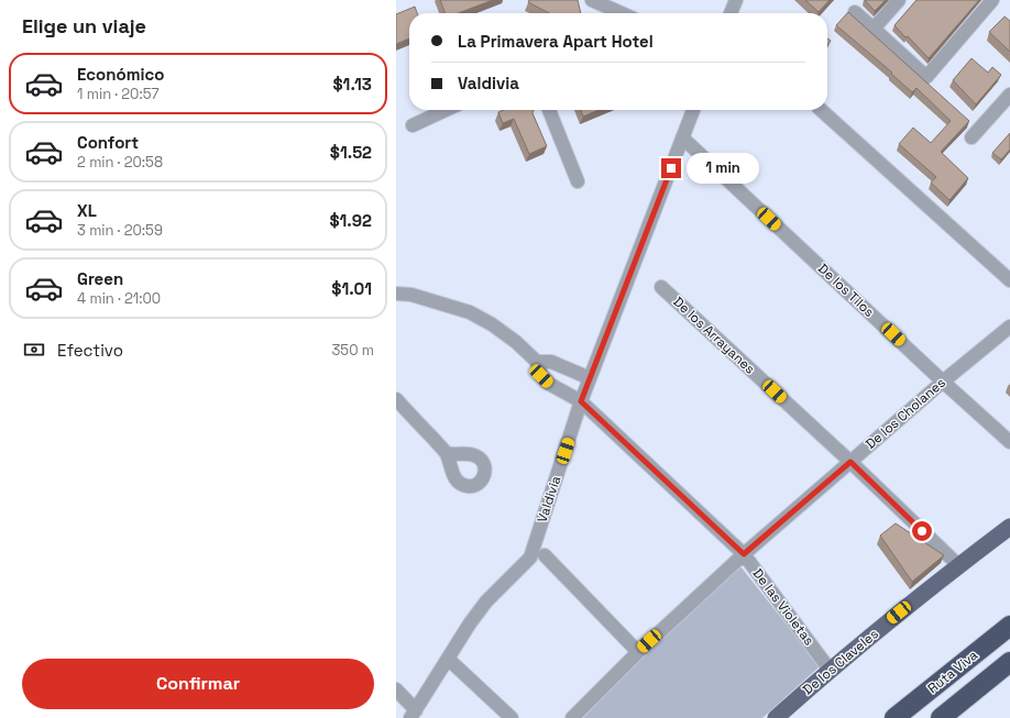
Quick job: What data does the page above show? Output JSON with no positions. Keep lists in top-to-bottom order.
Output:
{
  "streets": {
    "highway": ["Ruta Viva"],
    "main road": ["De los Claveles"],
    "street": [
      "De los Tilos",
      "De los Arrayanes",
      "De los Cholanes",
      "Valdivia",
      "De las Violetas"
    ]
  },
  "crossings": [
    ["De los Tilos", "De los Cholanes"],
    ["De los Tilos", "Valdivia"],
    ["De los Arrayanes", "De los Cholanes"],
    ["De los Arrayanes", "De los Claveles"],
    ["De los Cholanes", "De las Violetas"],
    ["Valdivia", "De las Violetas"],
    ["De las Violetas", "De los Claveles"]
  ],
  "page": {
    "heading": "Elige un viaje",
    "banner": ["La Primavera Apart Hotel", "Valdivia"],
    "list": [
      {
        "name": "Económico",
        "note": "1 min · 20:57",
        "value": "$1.13"
      },
      {
        "name": "Confort",
        "note": "2 min · 20:58",
        "value": "$1.52"
      },
      {
        "name": "XL",
        "note": "3 min · 20:59",
        "value": "$1.92"
      },
      {
        "name": "Green",
        "note": "4 min · 21:00",
        "value": "$1.01"
      }
    ],
    "bubble": "1 min",
    "pay": ["Efectivo", "350 m"],
    "buttons": "Confirmar"
  }
}
